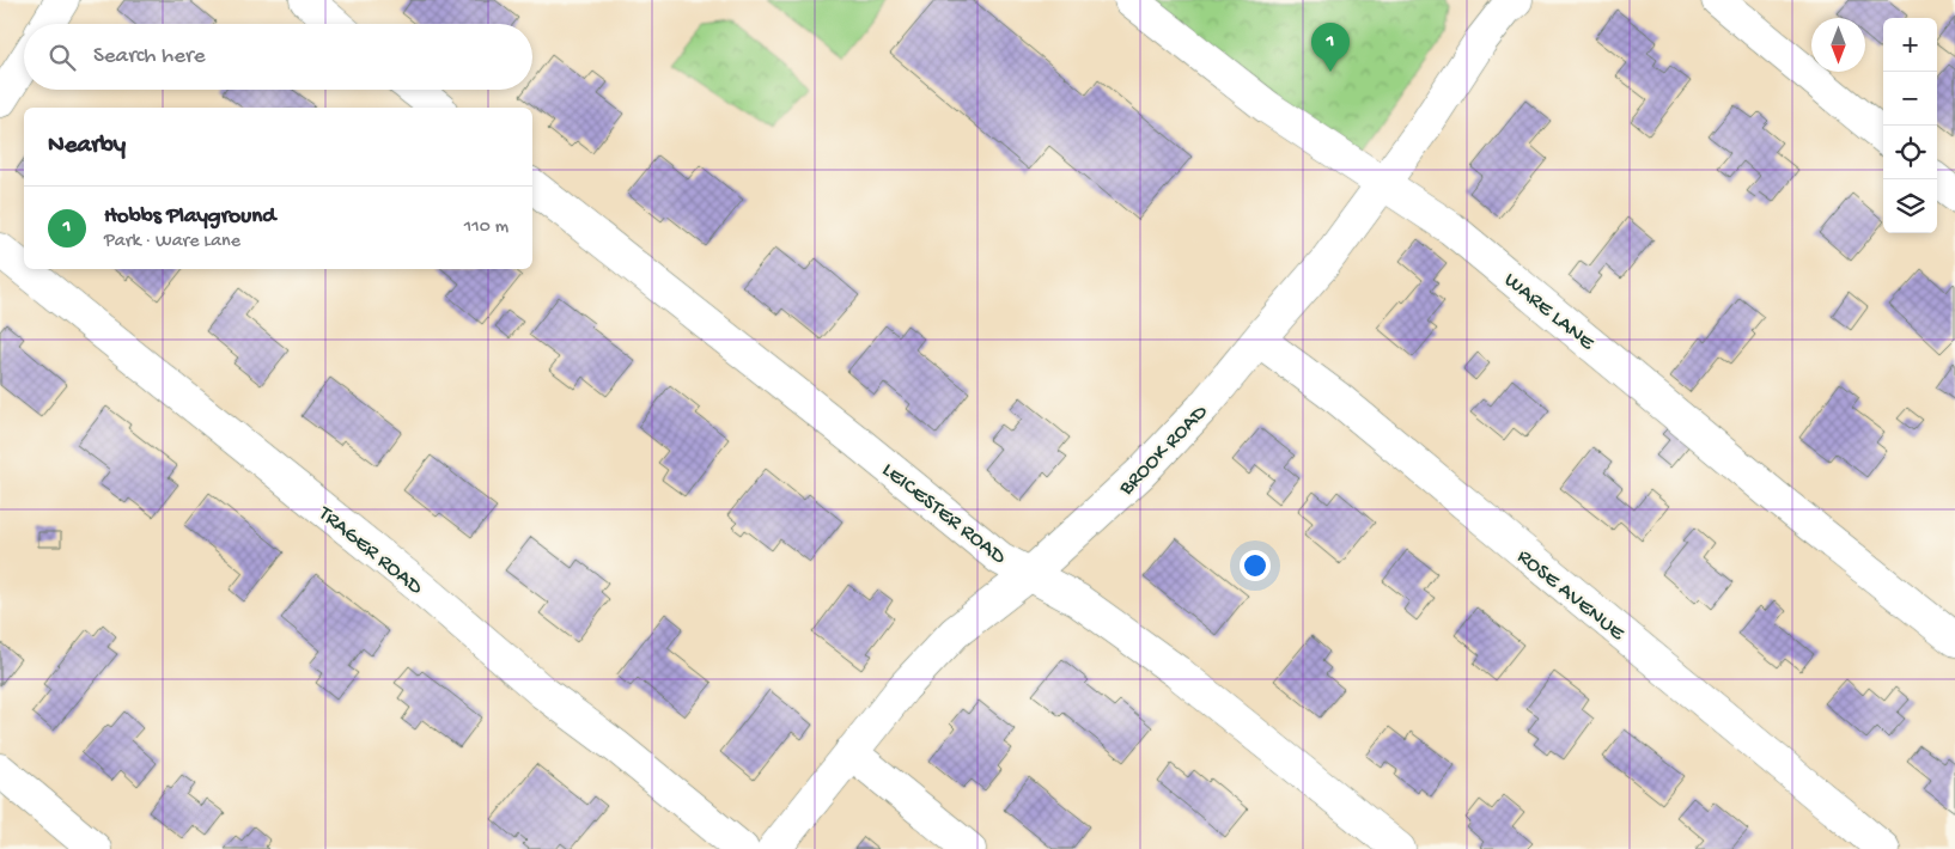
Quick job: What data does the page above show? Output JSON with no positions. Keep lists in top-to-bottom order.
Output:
{
  "streets": {
    "street": [
      "WARE LANE",
      "BROOK ROAD",
      "LEICESTER ROAD",
      "TRAGER ROAD",
      "ROSE AVENUE"
    ]
  },
  "crossings": [
    ["WARE LANE", "BROOK ROAD"],
    ["BROOK ROAD", "LEICESTER ROAD"],
    ["BROOK ROAD", "ROSE AVENUE"]
  ],
  "north": "bottom",
  "page": {
    "map_buttons": ["+", "−"],
    "pins": "1",
    "search": "Search here",
    "heading": "Nearby",
    "list": [
      {
        "mark": "1",
        "name": "Hobbs Playground",
        "note": "Park · Ware Lane",
        "value": "110 m"
      }
    ]
  }
}
